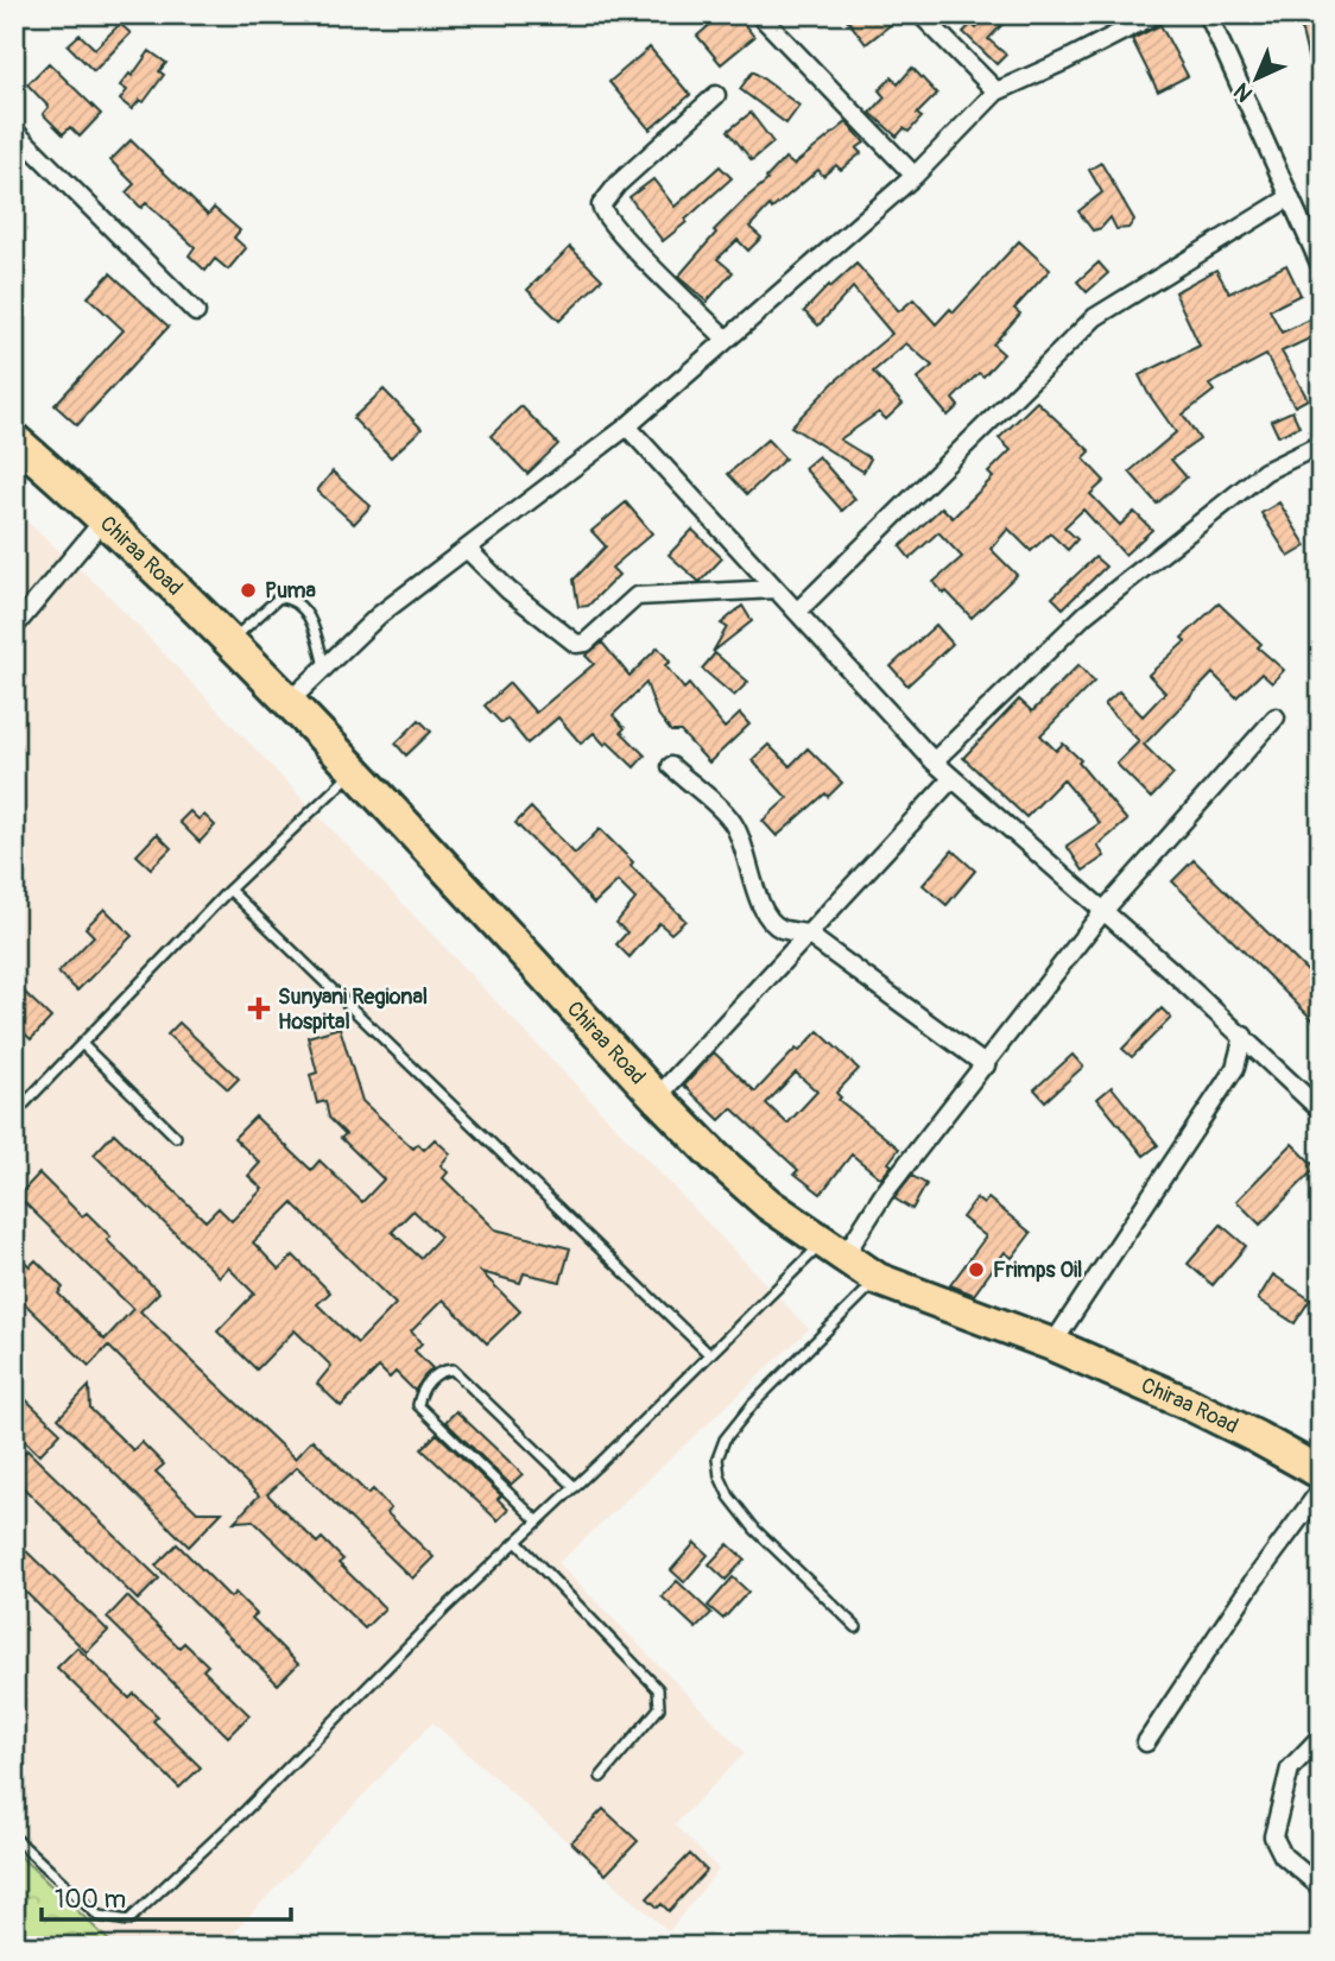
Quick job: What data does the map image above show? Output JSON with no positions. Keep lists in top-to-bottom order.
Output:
{
  "streets": {
    "highway": ["Chiraa Road"]
  },
  "places": {
    "other": ["Puma", "Frimps Oil"],
    "health": ["Sunyani Regional Hospital"]
  },
  "scale_bar": "100 m",
  "north": "bottom left"
}
